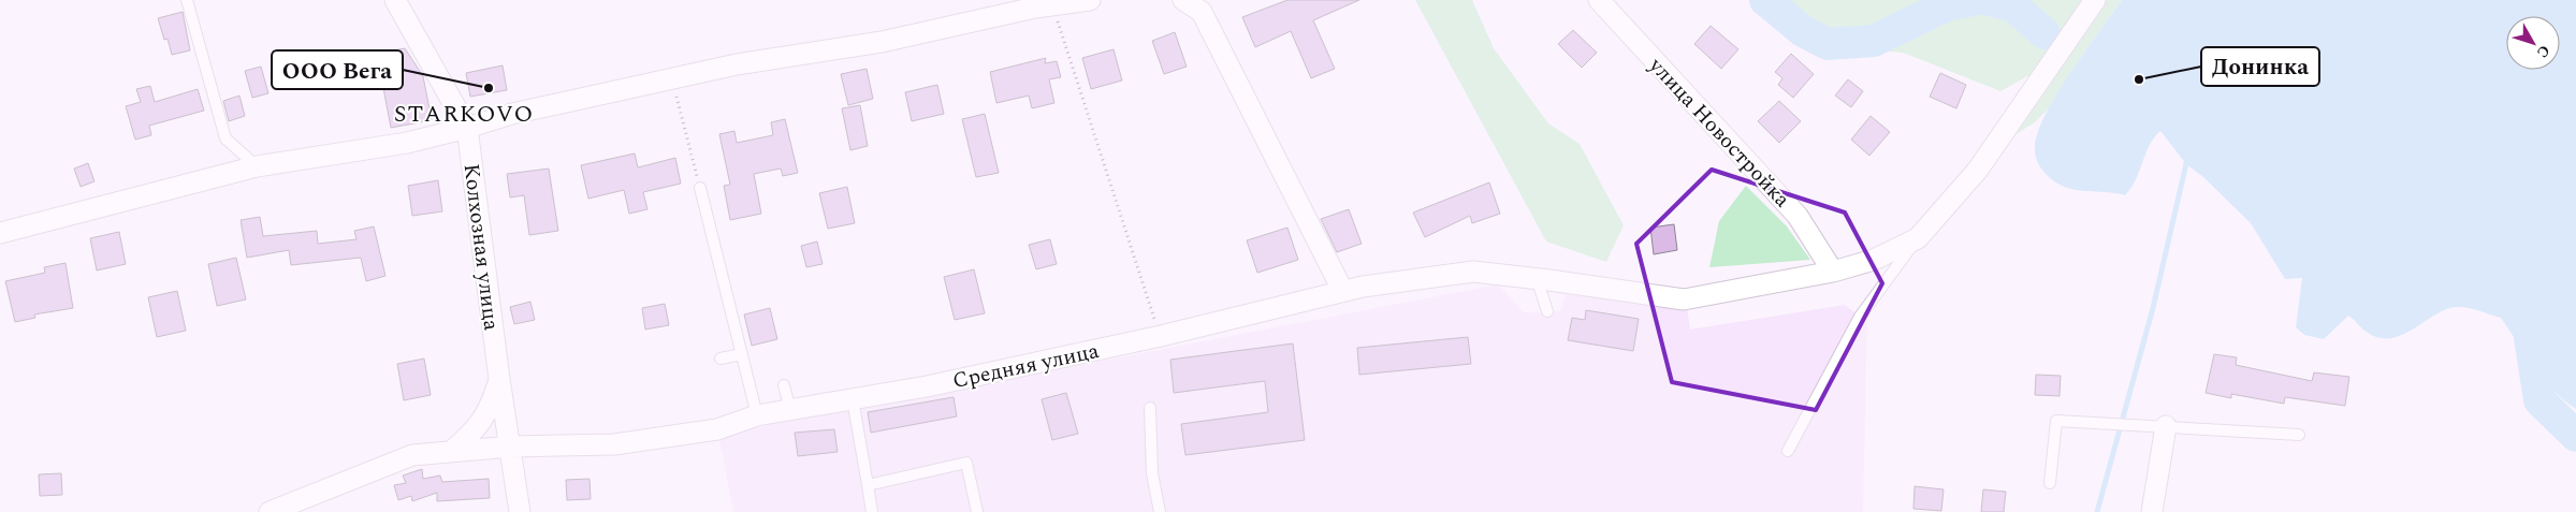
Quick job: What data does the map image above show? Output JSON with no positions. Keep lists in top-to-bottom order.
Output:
{
  "streets": {
    "street": ["улица Новостройка", "Колхозная улица", "Средняя улица"]
  },
  "crossings": [
    ["улица Новостройка", "Средняя улица"],
    ["Колхозная улица", "Средняя улица"]
  ],
  "districts": ["STARKOVO"],
  "places": ["Донинка", "ООО Вега"],
  "north": "bottom right"
}
